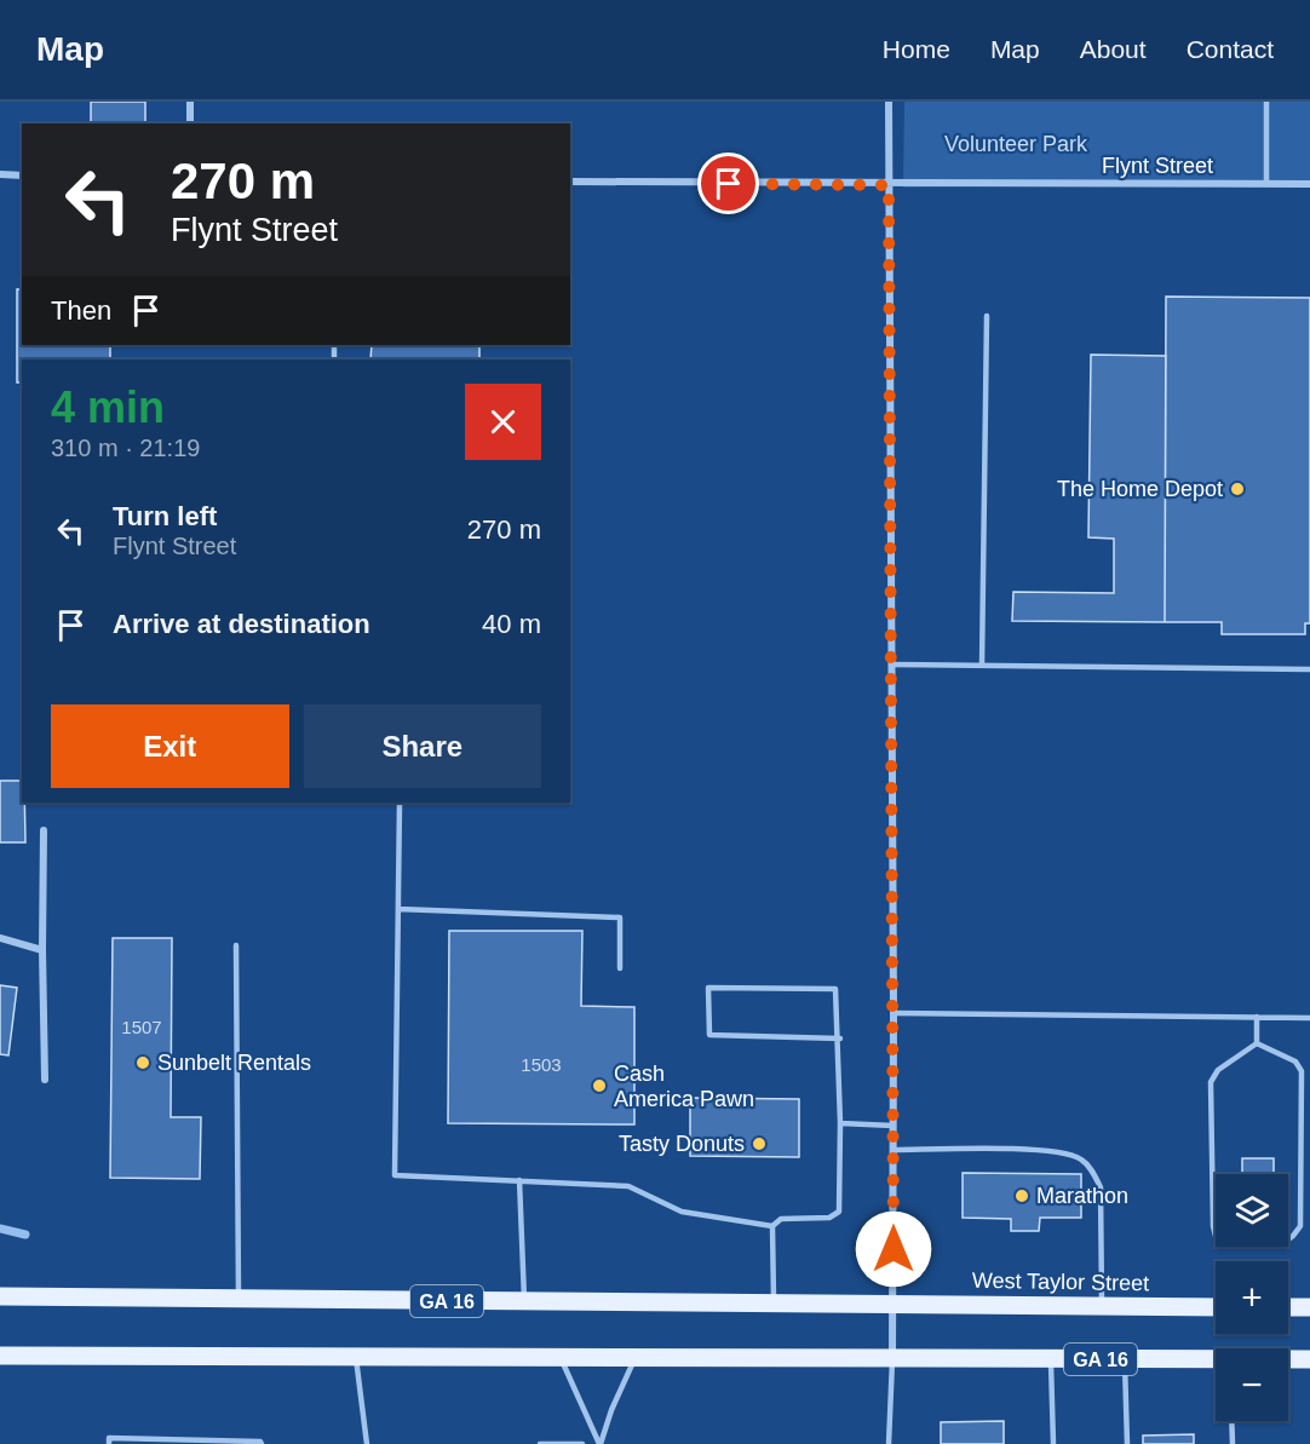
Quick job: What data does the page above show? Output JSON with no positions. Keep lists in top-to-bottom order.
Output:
{
  "streets": {
    "main road": ["West Taylor Street", "GA 16"],
    "street": ["Flynt Street"]
  },
  "crossings": [
    ["West Taylor Street", "GA 16"]
  ],
  "parks": ["Volunteer Park"],
  "places": [
    "The Home Depot",
    "Sunbelt Rentals",
    "Cash America Pawn",
    "Tasty Donuts",
    "Marathon"
  ],
  "house_numbers": ["1507", "1503"],
  "page": {
    "header": "Map",
    "nav": [
      "Home",
      "Map",
      "About",
      "Contact"
    ],
    "turn": ["270 m", "Flynt Street"],
    "then": "Then",
    "heading": ["4 min", "310 m · 21:19"],
    "list": [
      {
        "name": "Turn left",
        "note": "Flynt Street",
        "value": "270 m"
      },
      {
        "name": "Arrive at destination",
        "value": "40 m"
      }
    ],
    "buttons": ["Exit", "Share"],
    "map_buttons": ["+", "−"]
  }
}
